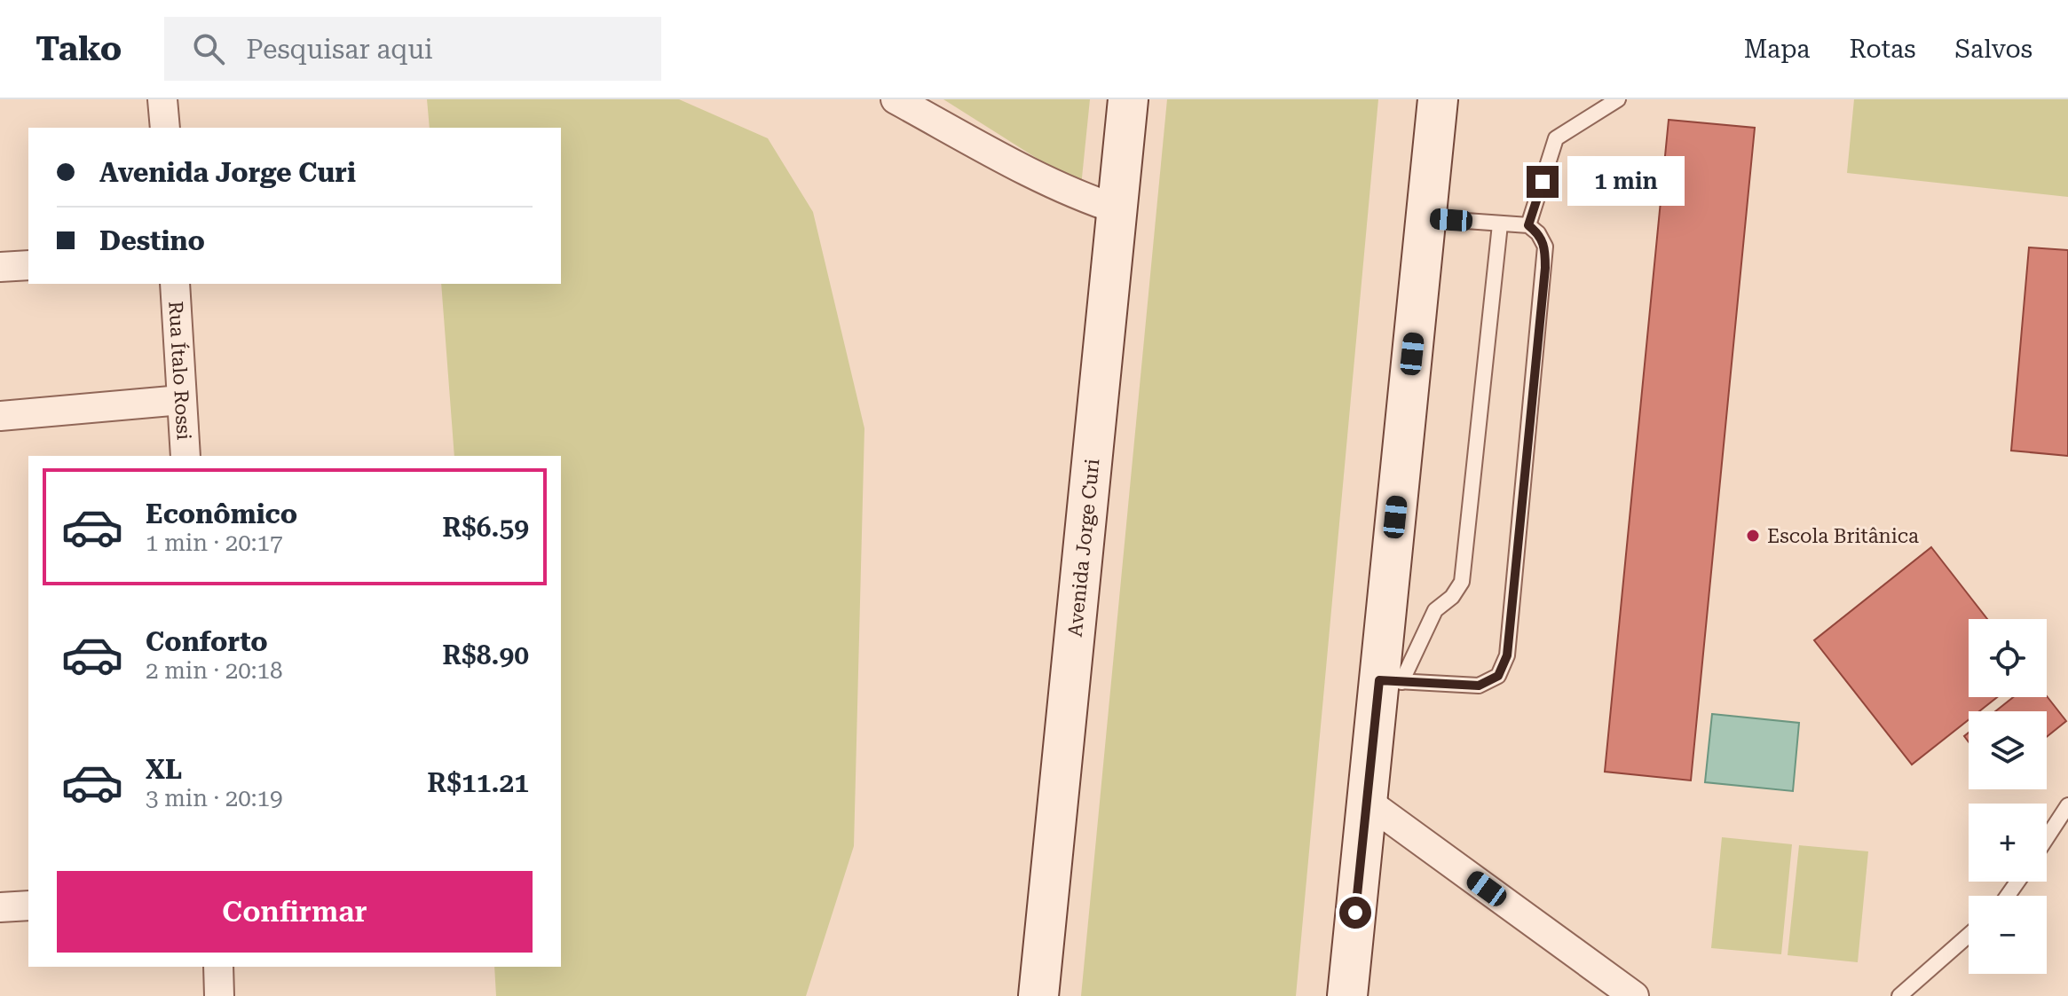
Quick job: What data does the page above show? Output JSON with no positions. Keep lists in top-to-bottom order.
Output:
{
  "streets": {
    "street": ["Rua Ítalo Rossi", "Avenida Jorge Curi"]
  },
  "places": ["Escola Britânica"],
  "page": {
    "header": "Tako",
    "search": "Pesquisar aqui",
    "nav": ["Mapa", "Rotas", "Salvos"],
    "banner": ["Avenida Jorge Curi", "Destino"],
    "bubble": "1 min",
    "list": [
      {
        "name": "Econômico",
        "note": "1 min · 20:17",
        "value": "R$6.59"
      },
      {
        "name": "Conforto",
        "note": "2 min · 20:18",
        "value": "R$8.90"
      },
      {
        "name": "XL",
        "note": "3 min · 20:19",
        "value": "R$11.21"
      }
    ],
    "map_buttons": ["+", "−"],
    "buttons": "Confirmar"
  }
}
